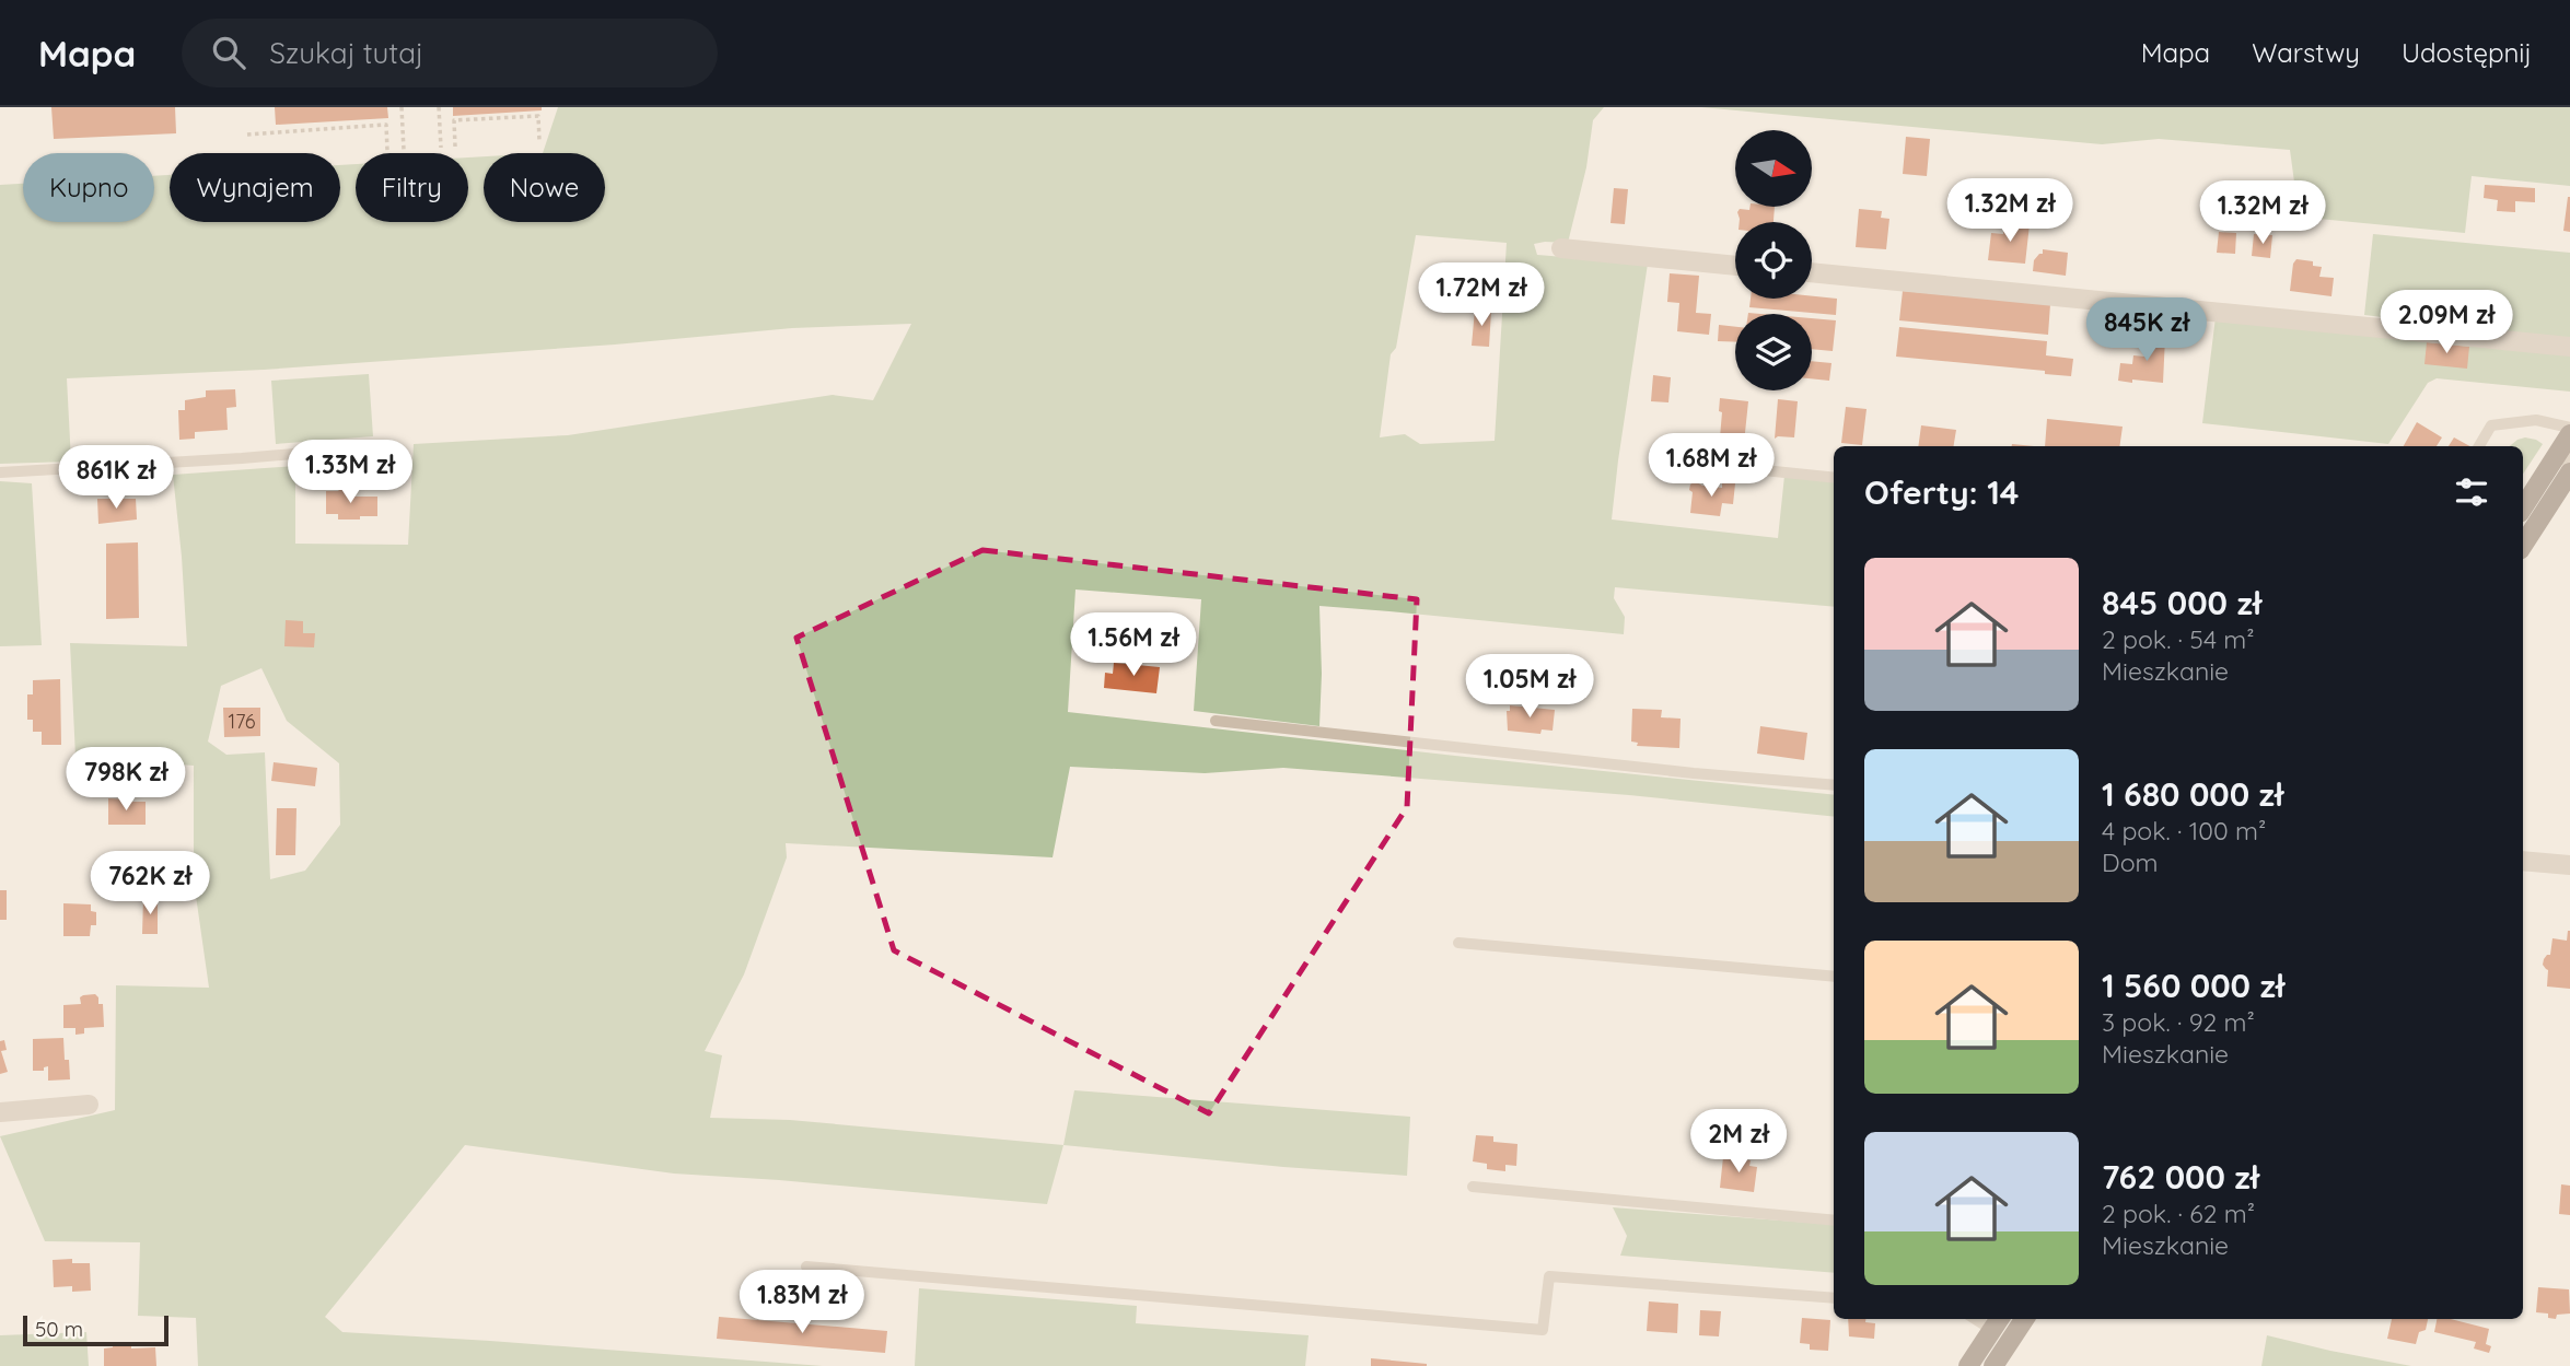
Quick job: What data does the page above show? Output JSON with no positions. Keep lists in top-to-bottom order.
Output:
{
  "house_numbers": ["176"],
  "scale_bar": "50 m",
  "north": "right",
  "page": {
    "header": "Mapa",
    "search": "Szukaj tutaj",
    "nav": ["Mapa", "Warstwy", "Udostępnij"],
    "chip": [
      "Kupno",
      "Wynajem",
      "Filtry",
      "Nowe"
    ],
    "price": [
      "1.32M zł",
      "1.32M zł",
      "1.72M zł",
      "2.09M zł",
      "845K zł",
      "1.68M zł",
      "1.33M zł",
      "861K zł",
      "1.56M zł",
      "1.05M zł",
      "798K zł",
      "762K zł",
      "2M zł",
      "1.83M zł"
    ],
    "heading": "Oferty: 14",
    "list": [
      {
        "name": "845 000 zł",
        "note": "2 pok. · 54 m² · Mieszkanie"
      },
      {
        "name": "1 680 000 zł",
        "note": "4 pok. · 100 m² · Dom"
      },
      {
        "name": "1 560 000 zł",
        "note": "3 pok. · 92 m² · Mieszkanie"
      },
      {
        "name": "762 000 zł",
        "note": "2 pok. · 62 m² · Mieszkanie"
      }
    ],
    "scale": "50 m"
  }
}
